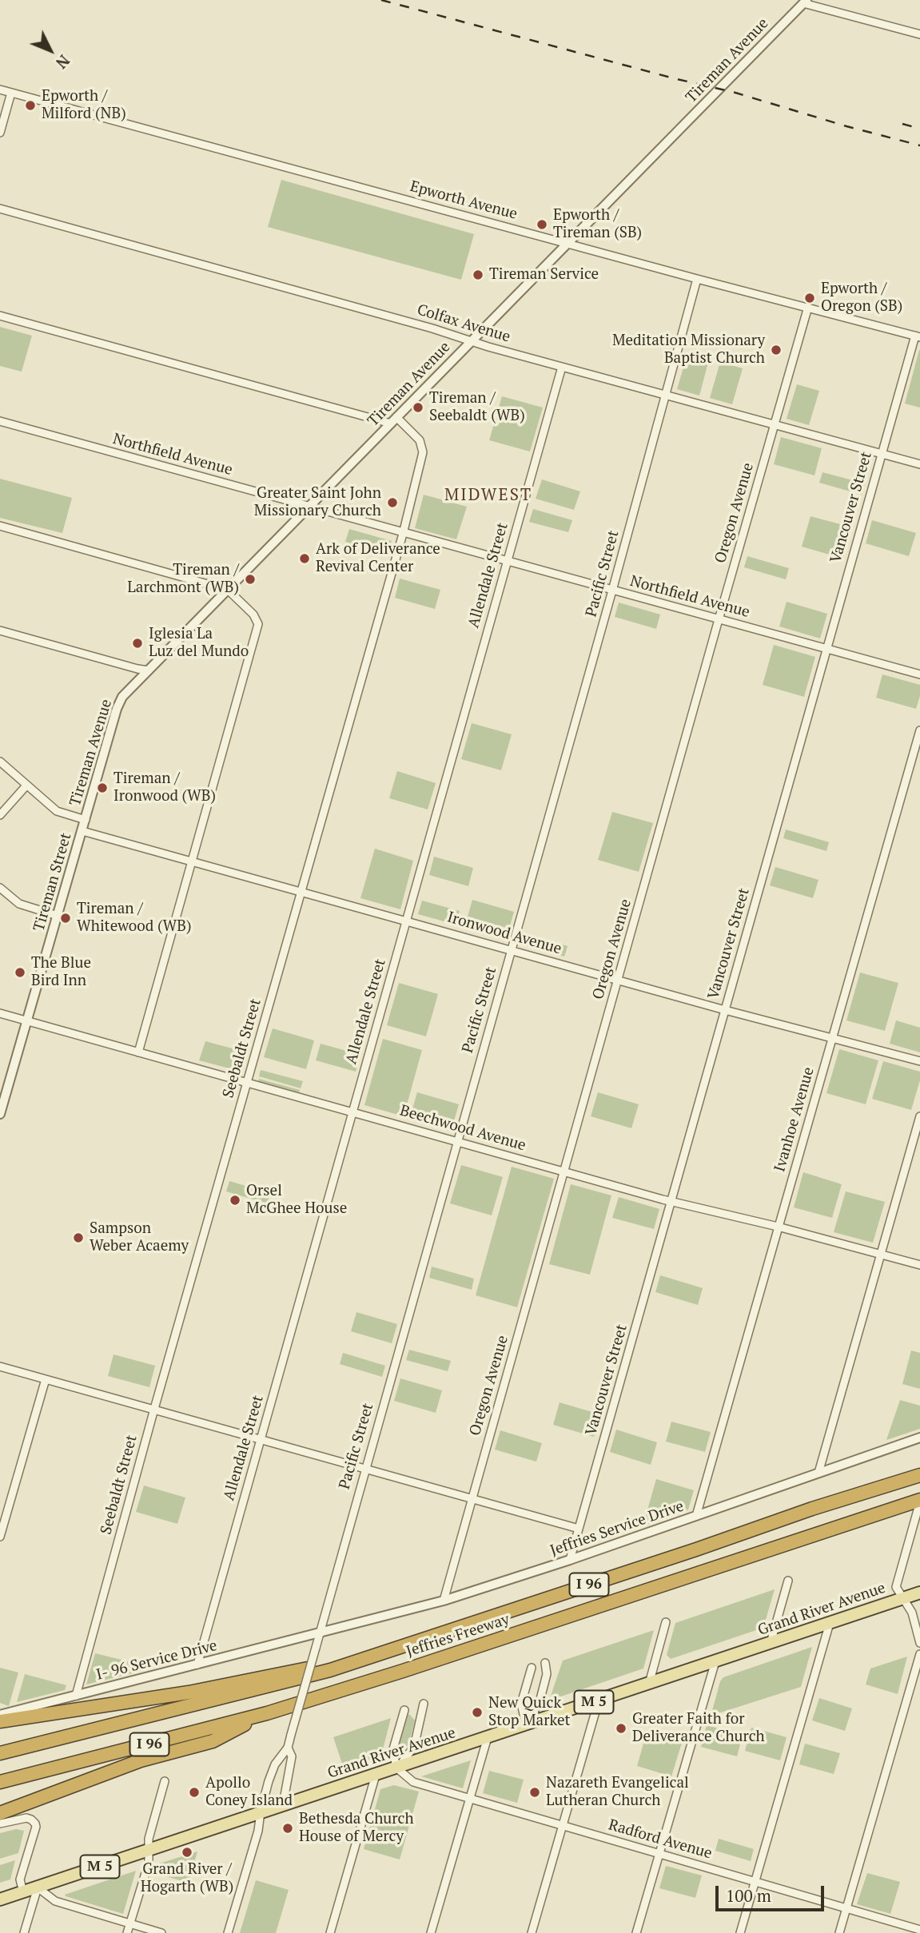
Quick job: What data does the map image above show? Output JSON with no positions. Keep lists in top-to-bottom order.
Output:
{
  "streets": {
    "highway": ["I 96", "Jeffries Freeway"],
    "main road": ["Grand River Avenue", "M 5"],
    "street": [
      "Tireman Avenue",
      "Epworth Avenue",
      "Colfax Avenue",
      "Northfield Avenue",
      "Vancouver Street",
      "Oregon Avenue",
      "Pacific Street",
      "Allendale Street",
      "Tireman Street",
      "Ironwood Avenue",
      "Seebaldt Street",
      "Ivanhoe Avenue",
      "Beechwood Avenue",
      "Jeffries Service Drive",
      "I- 96 Service Drive",
      "Radford Avenue"
    ]
  },
  "crossings": [
    ["Tireman Avenue", "Epworth Avenue"],
    ["Tireman Avenue", "Colfax Avenue"],
    ["Tireman Avenue", "Northfield Avenue"],
    ["Tireman Avenue", "Tireman Street"],
    ["Tireman Avenue", "Seebaldt Street"],
    ["Epworth Avenue", "Vancouver Street"],
    ["Epworth Avenue", "Oregon Avenue"],
    ["Epworth Avenue", "Pacific Street"],
    ["Colfax Avenue", "Vancouver Street"],
    ["Colfax Avenue", "Oregon Avenue"],
    ["Colfax Avenue", "Pacific Street"],
    ["Colfax Avenue", "Allendale Street"],
    ["Northfield Avenue", "Vancouver Street"],
    ["Northfield Avenue", "Oregon Avenue"],
    ["Northfield Avenue", "Pacific Street"],
    ["Northfield Avenue", "Allendale Street"],
    ["Northfield Avenue", "Seebaldt Street"],
    ["Vancouver Street", "Ironwood Avenue"],
    ["Vancouver Street", "Beechwood Avenue"],
    ["Vancouver Street", "Jeffries Service Drive"],
    ["Oregon Avenue", "Ironwood Avenue"],
    ["Oregon Avenue", "Beechwood Avenue"],
    ["Oregon Avenue", "Jeffries Service Drive"],
    ["Pacific Street", "Ironwood Avenue"],
    ["Pacific Street", "Beechwood Avenue"],
    ["Pacific Street", "Jeffries Service Drive"],
    ["Pacific Street", "Grand River Avenue"],
    ["Pacific Street", "I- 96 Service Drive"],
    ["Allendale Street", "Ironwood Avenue"],
    ["Allendale Street", "Beechwood Avenue"],
    ["Allendale Street", "I- 96 Service Drive"],
    ["Tireman Street", "Ironwood Avenue"],
    ["Tireman Street", "Beechwood Avenue"],
    ["Ironwood Avenue", "Seebaldt Street"],
    ["Ironwood Avenue", "Ivanhoe Avenue"],
    ["Seebaldt Street", "Beechwood Avenue"],
    ["Seebaldt Street", "I- 96 Service Drive"],
    ["Ivanhoe Avenue", "Beechwood Avenue"],
    ["Ivanhoe Avenue", "Jeffries Service Drive"],
    ["Jeffries Service Drive", "I- 96 Service Drive"],
    ["Grand River Avenue", "Radford Avenue"]
  ],
  "districts": ["MIDWEST"],
  "places": [
    "Epworth / Milford (NB)",
    "Epworth / Tireman (SB)",
    "Tireman Service",
    "Epworth / Oregon (SB)",
    "Meditation Missionary Baptist Church",
    "Tireman / Seebaldt (WB)",
    "Greater Saint John Missionary Church",
    "Ark of Deliverance Revival Center",
    "Tireman / Larchmont (WB)",
    "Iglesia La Luz del Mundo",
    "Tireman / Ironwood (WB)",
    "Tireman / Whitewood (WB)",
    "The Blue Bird Inn",
    "Orsel McGhee House",
    "Sampson Weber Acaemy",
    "New Quick Stop Market",
    "Greater Faith for Deliverance Church",
    "Apollo Coney Island",
    "Nazareth Evangelical Lutheran Church",
    "Bethesda Church House of Mercy",
    "Grand River / Hogarth (WB)"
  ],
  "scale_bar": "100 m",
  "north": "bottom right"
}
